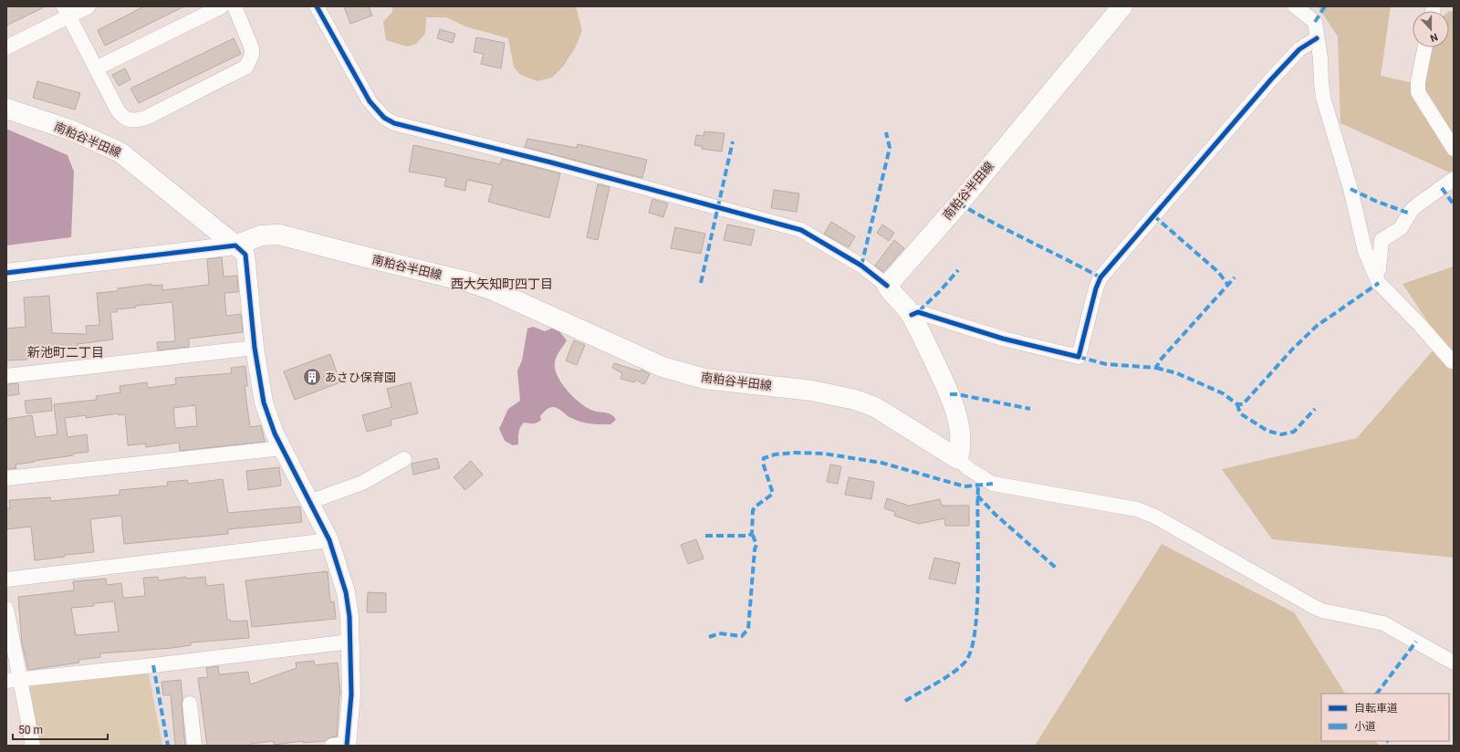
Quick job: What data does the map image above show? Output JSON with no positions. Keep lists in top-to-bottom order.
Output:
{
  "streets": {
    "main road": ["南粕谷半田線"]
  },
  "districts": ["西大矢知町四丁目", "新池町二丁目"],
  "places": {
    "building": ["あさひ保育園"]
  },
  "legend": ["自転車道", "小道"],
  "scale_bar": "50 m",
  "north": "bottom"
}
